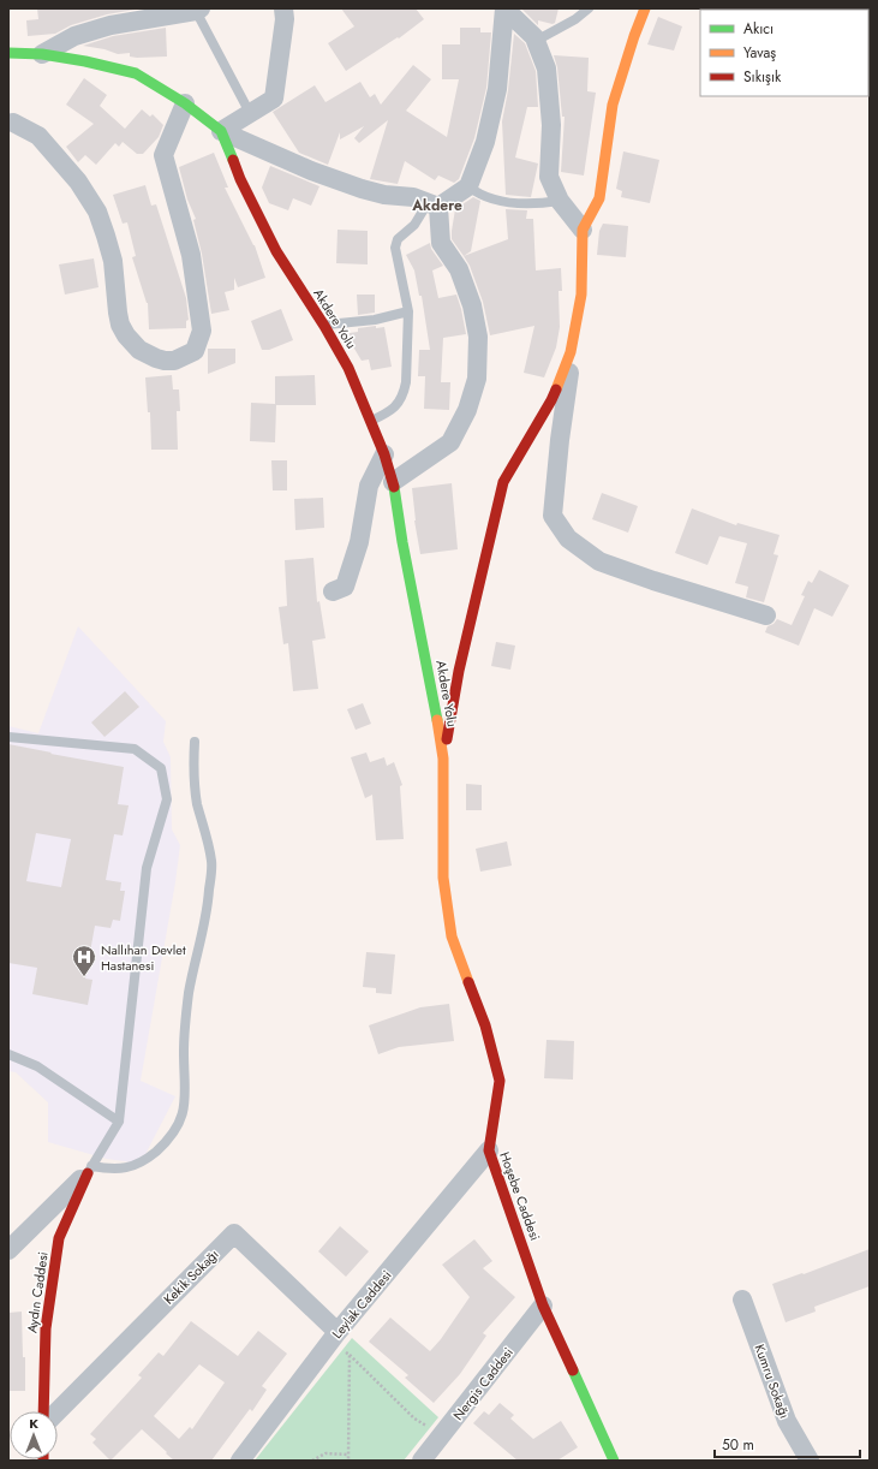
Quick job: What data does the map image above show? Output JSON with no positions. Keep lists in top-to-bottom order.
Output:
{
  "streets": {
    "street": [
      "Akdere Yolu",
      "Hoşebe Caddesi",
      "Kekik Sokağı",
      "Aydın Caddesi",
      "Leylak Caddesi",
      "Kumru Sokağı",
      "Nergis Caddesi"
    ]
  },
  "crossings": [
    ["Akdere Yolu", "Hoşebe Caddesi"],
    ["Hoşebe Caddesi", "Leylak Caddesi"],
    ["Hoşebe Caddesi", "Nergis Caddesi"],
    ["Kekik Sokağı", "Leylak Caddesi"]
  ],
  "districts": ["Akdere"],
  "places": {
    "hospital": ["Nallıhan Devlet Hastanesi"]
  },
  "legend": ["Akıcı", "Yavaş", "Sıkışık"],
  "scale_bar": "50 m",
  "north": "top"
}
